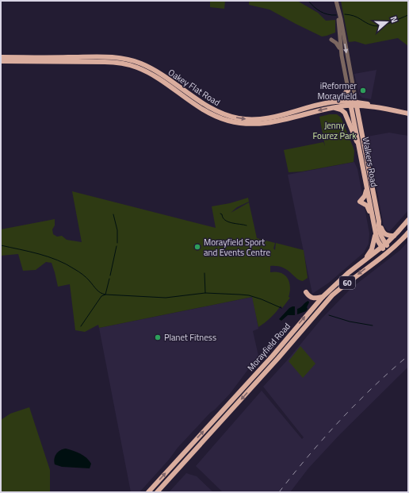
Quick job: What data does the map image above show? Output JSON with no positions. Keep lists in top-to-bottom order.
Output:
{
  "streets": {
    "main road": [
      "Oakey Flat Road",
      "Walkers Road",
      "60",
      "Morayfield Road"
    ]
  },
  "crossings": [
    ["Oakey Flat Road", "Walkers Road"],
    ["Walkers Road", "Morayfield Road"]
  ],
  "parks": ["Jenny Fourez Park"],
  "places": ["iReformer Morayfield", "Morayfield Sport and Events Centre", "Planet Fitness"],
  "north": "right"
}
